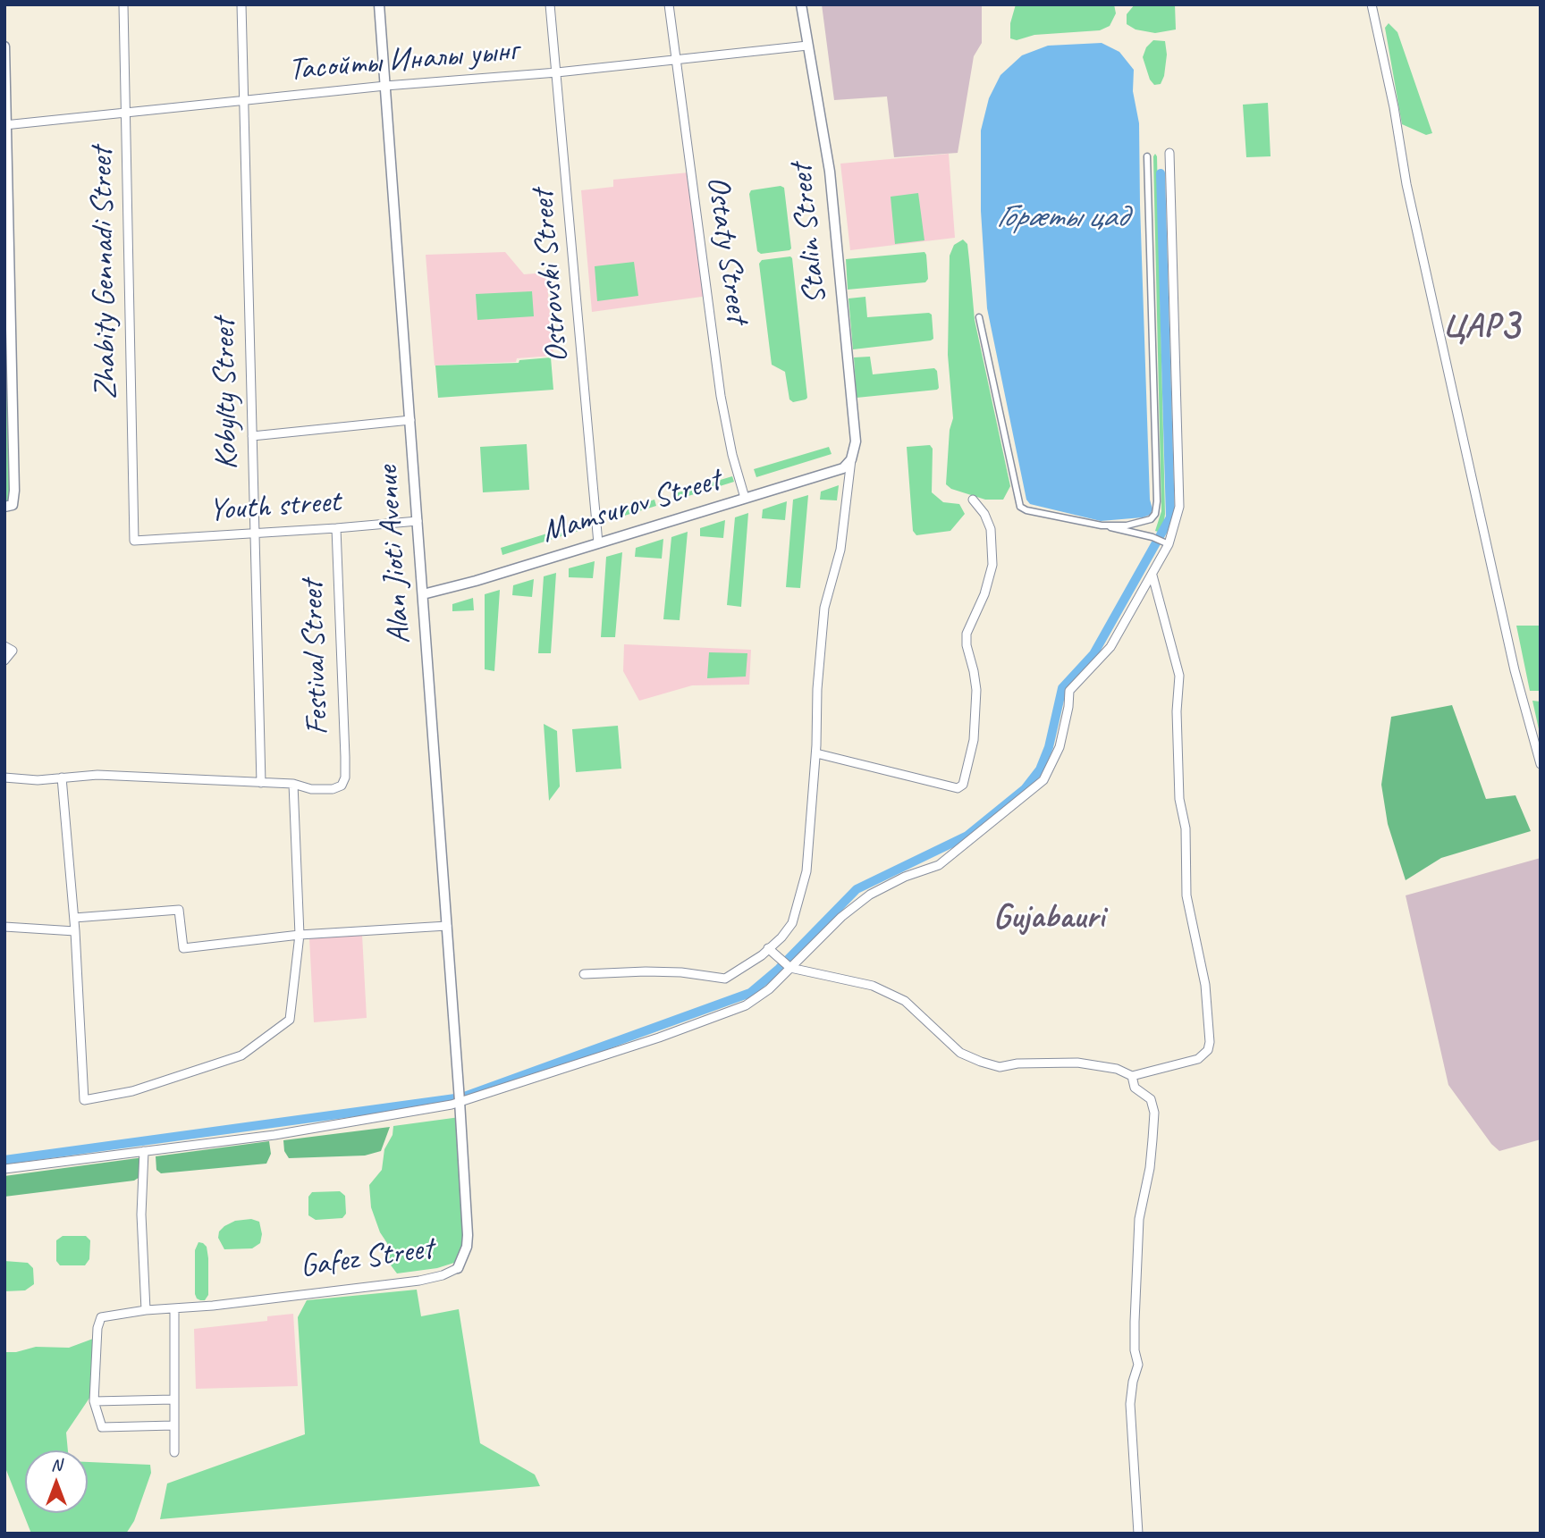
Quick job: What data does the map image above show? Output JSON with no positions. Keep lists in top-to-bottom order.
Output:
{
  "streets": {
    "street": [
      "Тасойты Иналы уынг",
      "Stalin Street",
      "Ostaty Street",
      "Zhabity Gennadi Street",
      "Ostrovski Street",
      "Kobylty Street",
      "Youth street",
      "Mamsurov Street",
      "Alan Jioti Avenue",
      "Festival Street",
      "Gafez Street"
    ]
  },
  "crossings": [
    ["Тасойты Иналы уынг", "Stalin Street"],
    ["Тасойты Иналы уынг", "Ostaty Street"],
    ["Тасойты Иналы уынг", "Zhabity Gennadi Street"],
    ["Тасойты Иналы уынг", "Ostrovski Street"],
    ["Тасойты Иналы уынг", "Kobylty Street"],
    ["Тасойты Иналы уынг", "Alan Jioti Avenue"],
    ["Stalin Street", "Mamsurov Street"],
    ["Ostaty Street", "Mamsurov Street"],
    ["Zhabity Gennadi Street", "Youth street"],
    ["Ostrovski Street", "Mamsurov Street"],
    ["Kobylty Street", "Youth street"],
    ["Youth street", "Alan Jioti Avenue"],
    ["Youth street", "Festival Street"],
    ["Mamsurov Street", "Alan Jioti Avenue"],
    ["Alan Jioti Avenue", "Gafez Street"]
  ],
  "districts": ["ЦАРЗ", "Gujabauri"],
  "water": ["Горӕты цад"],
  "north": "top"
}
